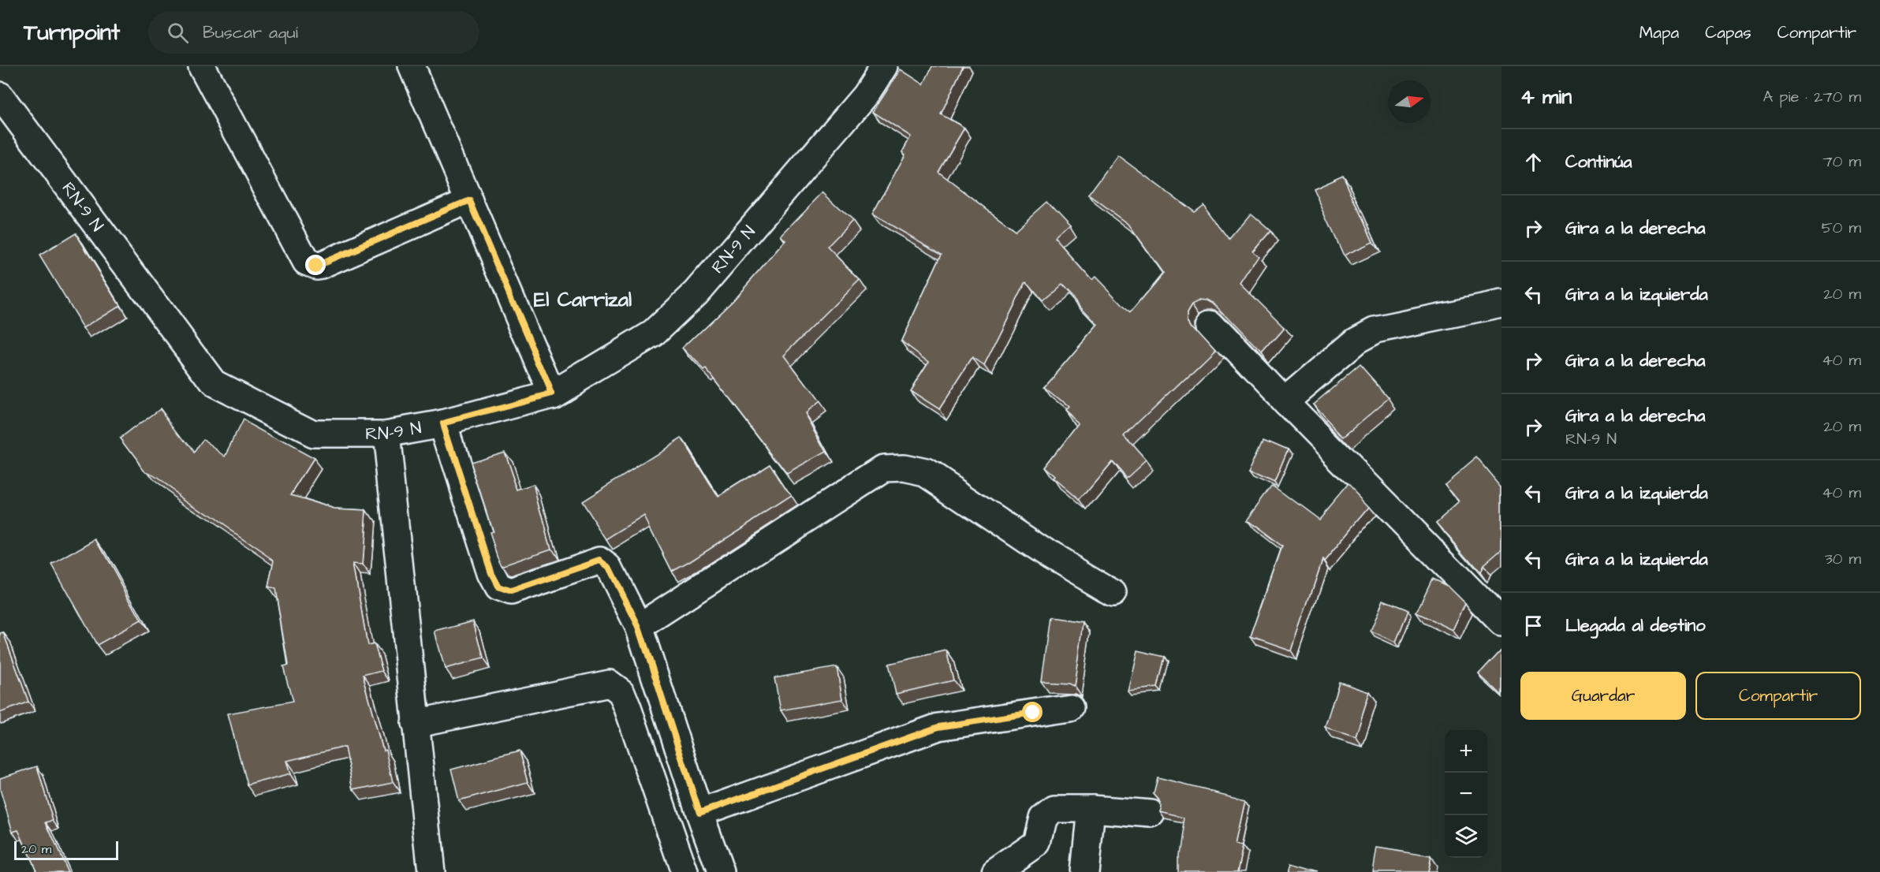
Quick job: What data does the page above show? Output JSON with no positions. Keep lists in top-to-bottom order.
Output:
{
  "streets": {
    "street": ["RN-9 N"]
  },
  "districts": ["El Carrizal"],
  "scale_bar": "20 m",
  "north": "right",
  "page": {
    "header": "Turnpoint",
    "search": "Buscar aquí",
    "nav": ["Mapa", "Capas", "Compartir"],
    "heading": ["4 min", "A pie · 270 m"],
    "list": [
      ["Continúa", "70 m"],
      ["Gira a la derecha", "50 m"],
      ["Gira a la izquierda", "20 m"],
      ["Gira a la derecha", "40 m"],
      ["Gira a la derecha", "RN-9 N", "20 m"],
      ["Gira a la izquierda", "40 m"],
      ["Gira a la izquierda", "30 m"],
      "Llegada al destino"
    ],
    "buttons": ["Guardar", "Compartir"],
    "map_buttons": ["+", "−"],
    "scale": "20 m"
  }
}
